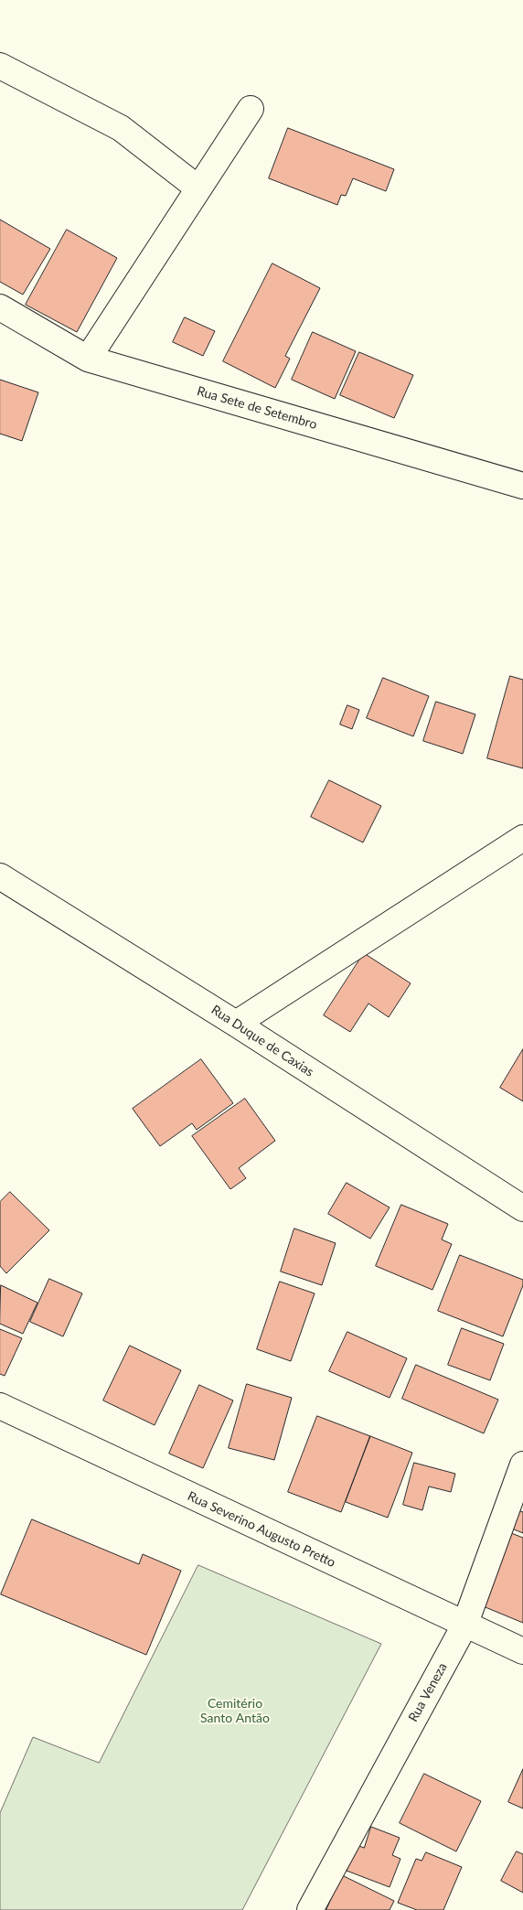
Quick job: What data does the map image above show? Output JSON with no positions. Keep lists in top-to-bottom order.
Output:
{
  "streets": {
    "street": [
      "Rua Sete de Setembro",
      "Rua Duque de Caxias",
      "Rua Severino Augusto Pretto",
      "Rua Veneza"
    ]
  },
  "crossings": [
    ["Rua Severino Augusto Pretto", "Rua Veneza"]
  ],
  "parks": ["Cemitério Santo Antão"]
}
